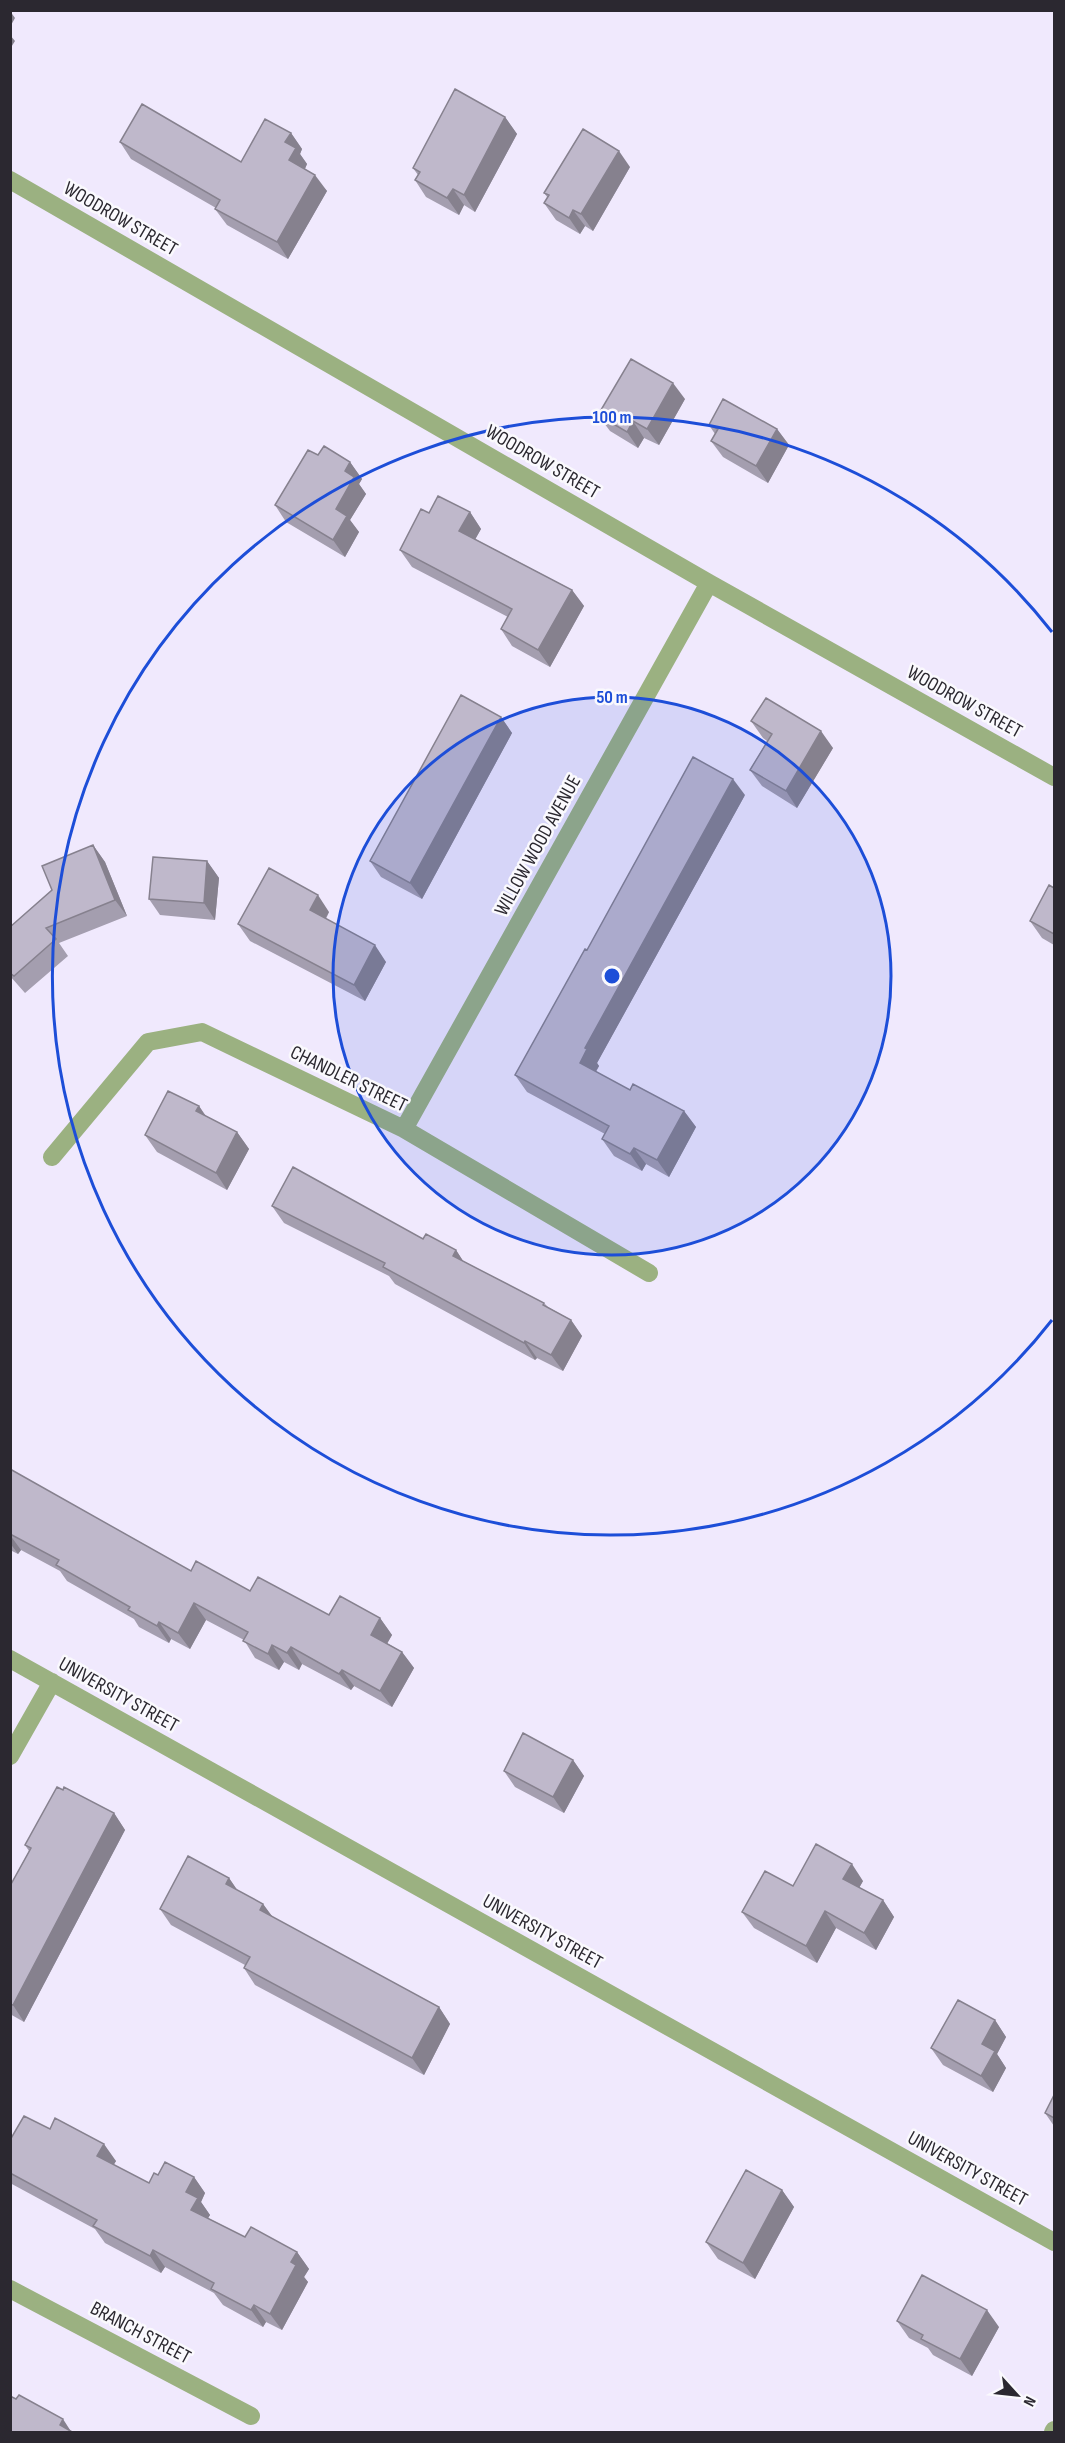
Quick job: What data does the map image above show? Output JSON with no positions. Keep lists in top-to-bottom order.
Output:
{
  "streets": {
    "street": [
      "WOODROW STREET",
      "WILLOW WOOD AVENUE",
      "CHANDLER STREET",
      "UNIVERSITY STREET",
      "BRANCH STREET"
    ]
  },
  "crossings": [
    ["WOODROW STREET", "WILLOW WOOD AVENUE"],
    ["WILLOW WOOD AVENUE", "CHANDLER STREET"]
  ],
  "north": "bottom right",
  "rings": ["100 m", "50 m"]
}
